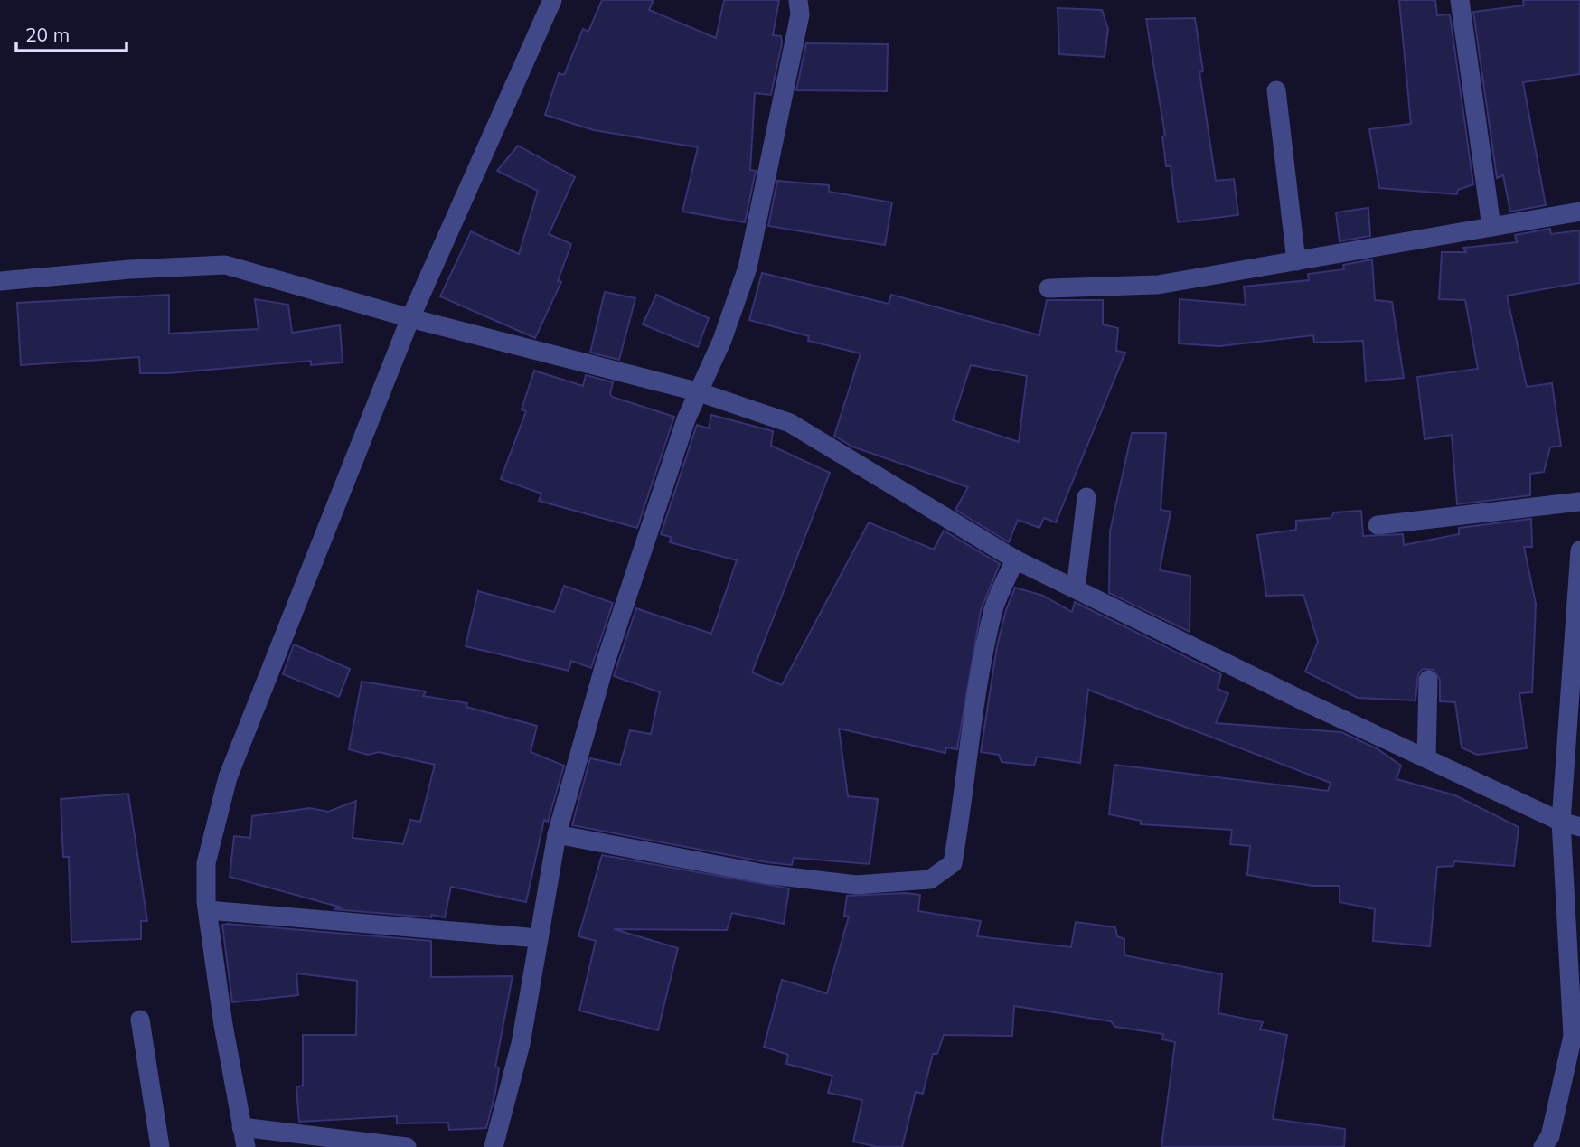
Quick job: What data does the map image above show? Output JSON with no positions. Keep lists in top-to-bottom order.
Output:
{
  "scale_bar": "20 m"
}
